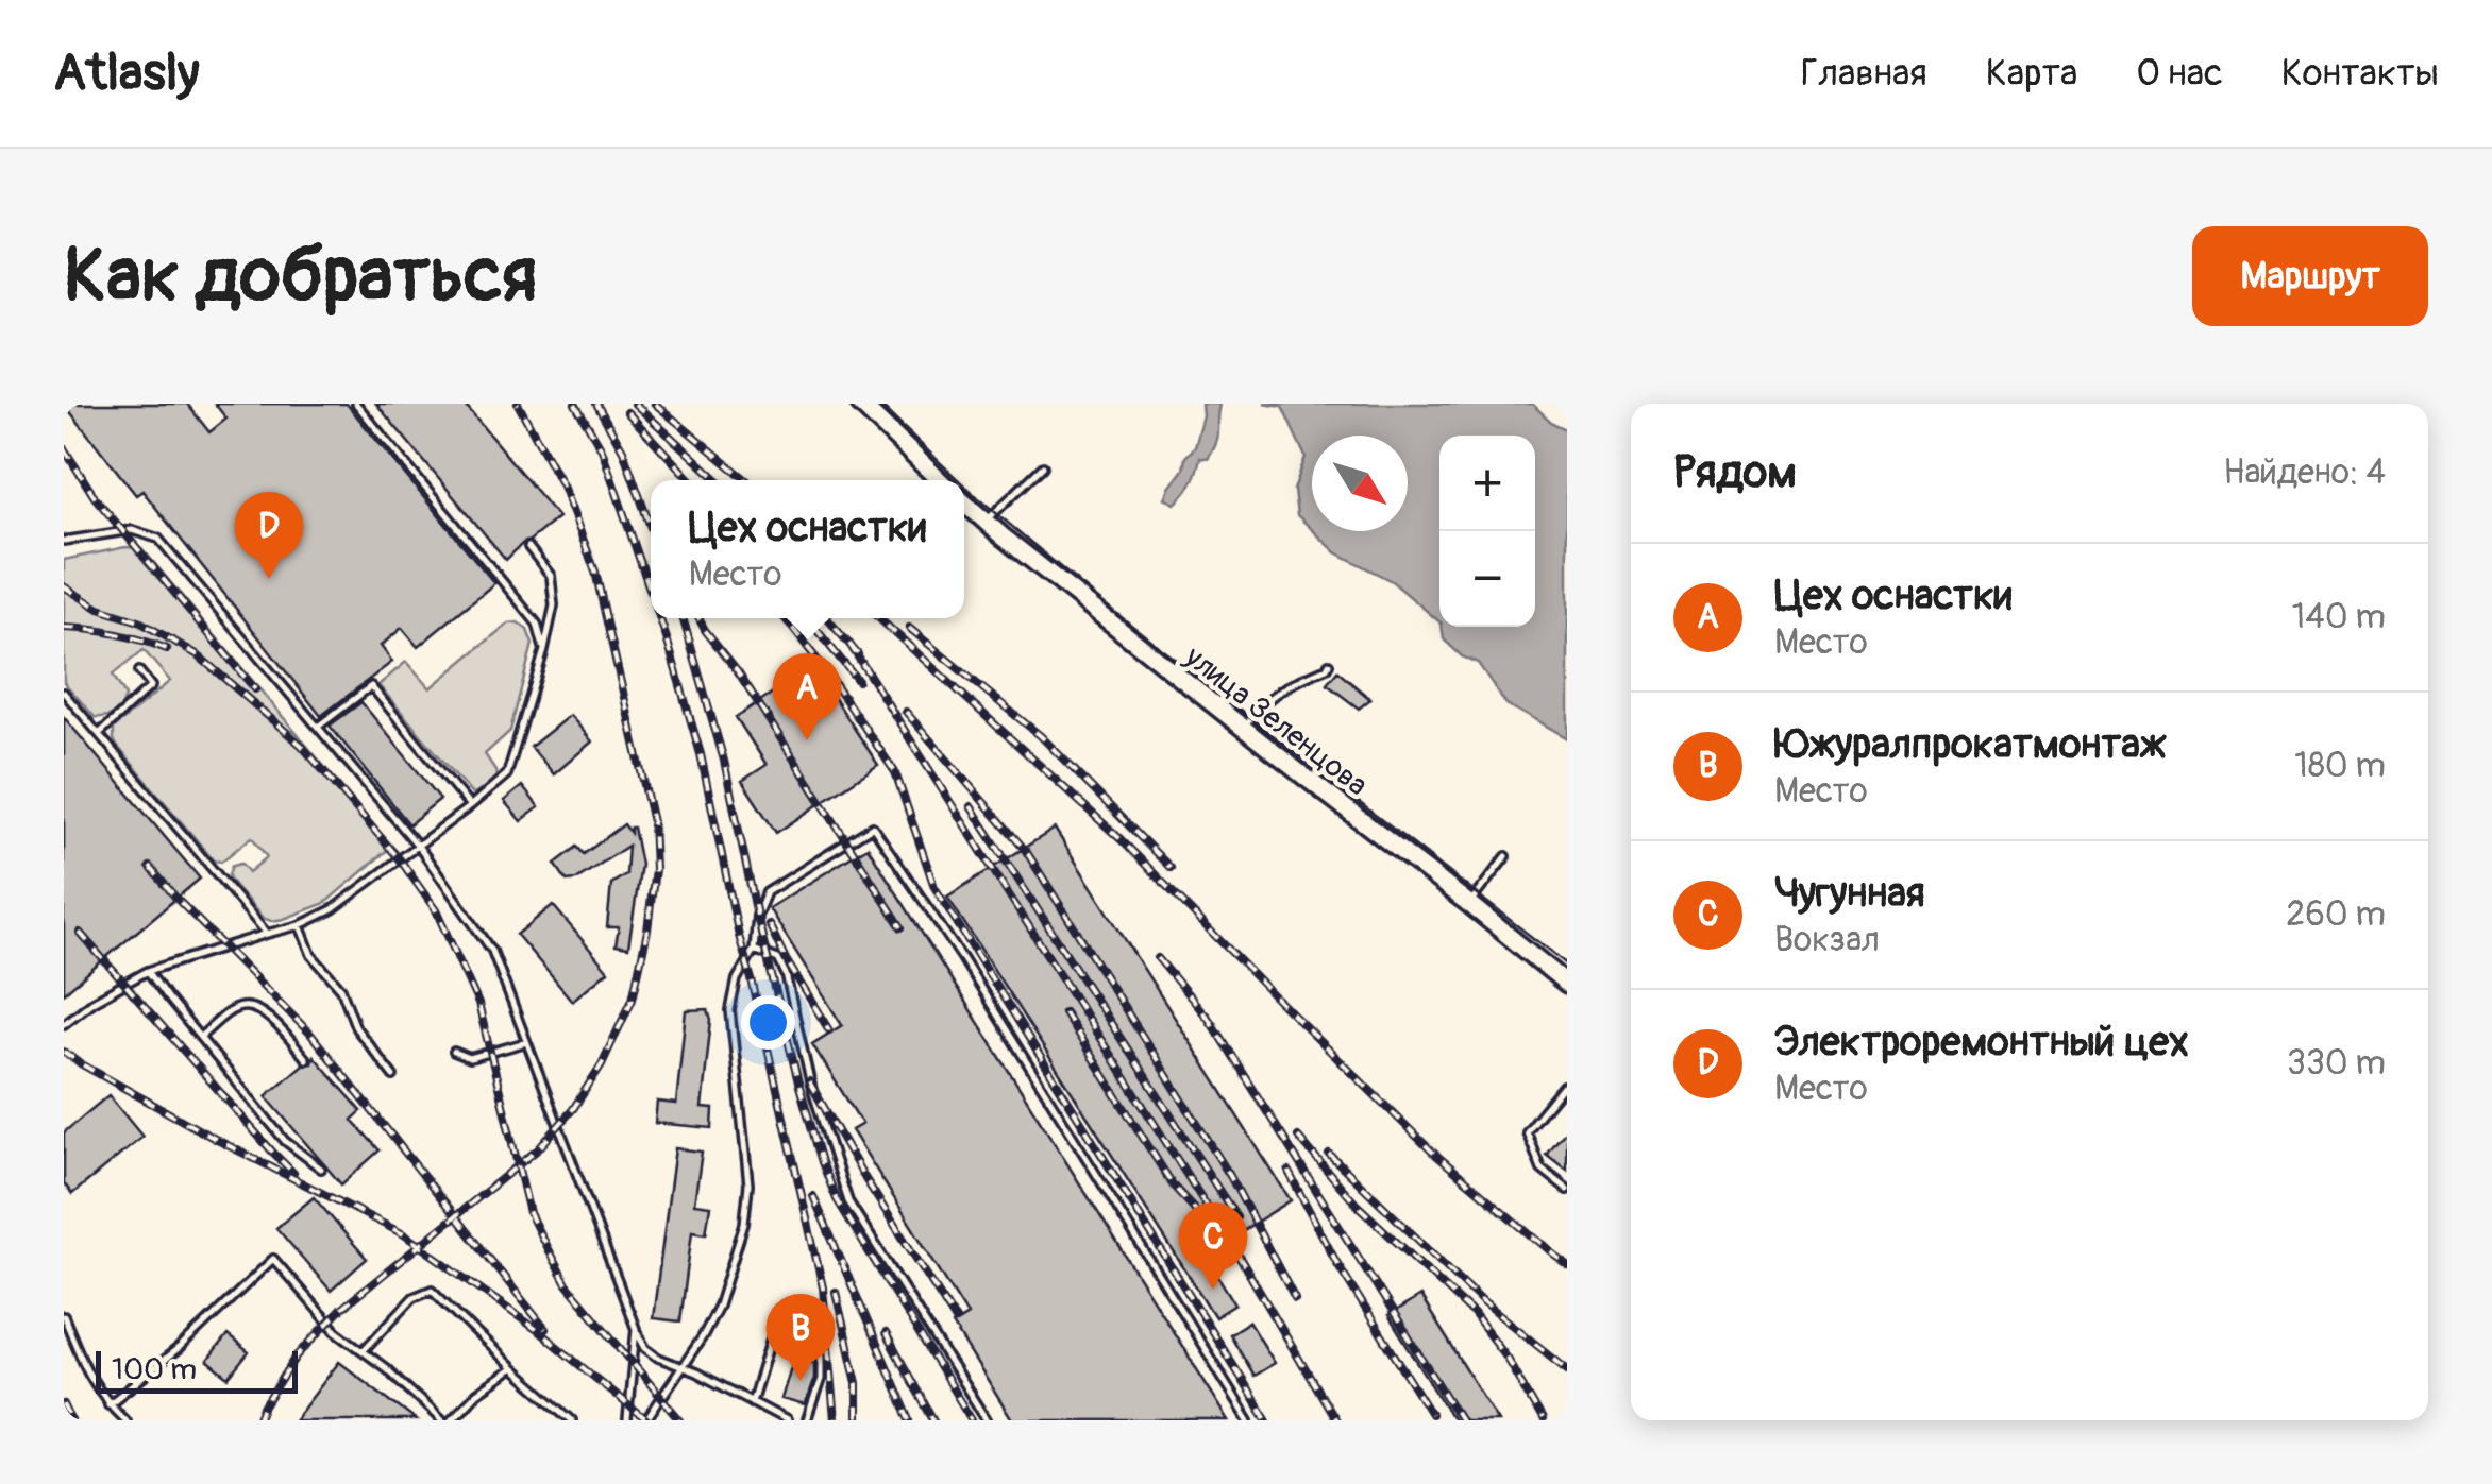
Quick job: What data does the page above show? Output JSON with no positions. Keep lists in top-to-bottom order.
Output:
{
  "streets": {
    "main road": ["улица Зеленцова"]
  },
  "scale_bar": "100 m",
  "north": "bottom right",
  "page": {
    "header": "Atlasly",
    "nav": [
      "Главная",
      "Карта",
      "О нас",
      "Контакты"
    ],
    "buttons": "Маршрут",
    "title": "Как добраться",
    "heading": ["Рядом", "Найдено: 4"],
    "map_buttons": ["+", "−"],
    "popup": ["Цех оснастки", "Место"],
    "pins": [
      "D",
      "A",
      "C",
      "B"
    ],
    "list": [
      {
        "mark": "A",
        "name": "Цех оснастки",
        "note": "Место",
        "value": "140 m"
      },
      {
        "mark": "B",
        "name": "Южуралпрокатмонтаж",
        "note": "Место",
        "value": "180 m"
      },
      {
        "mark": "C",
        "name": "Чугунная",
        "note": "Вокзал",
        "value": "260 m"
      },
      {
        "mark": "D",
        "name": "Электроремонтный цех",
        "note": "Место",
        "value": "330 m"
      }
    ],
    "scale": "100 m"
  }
}
